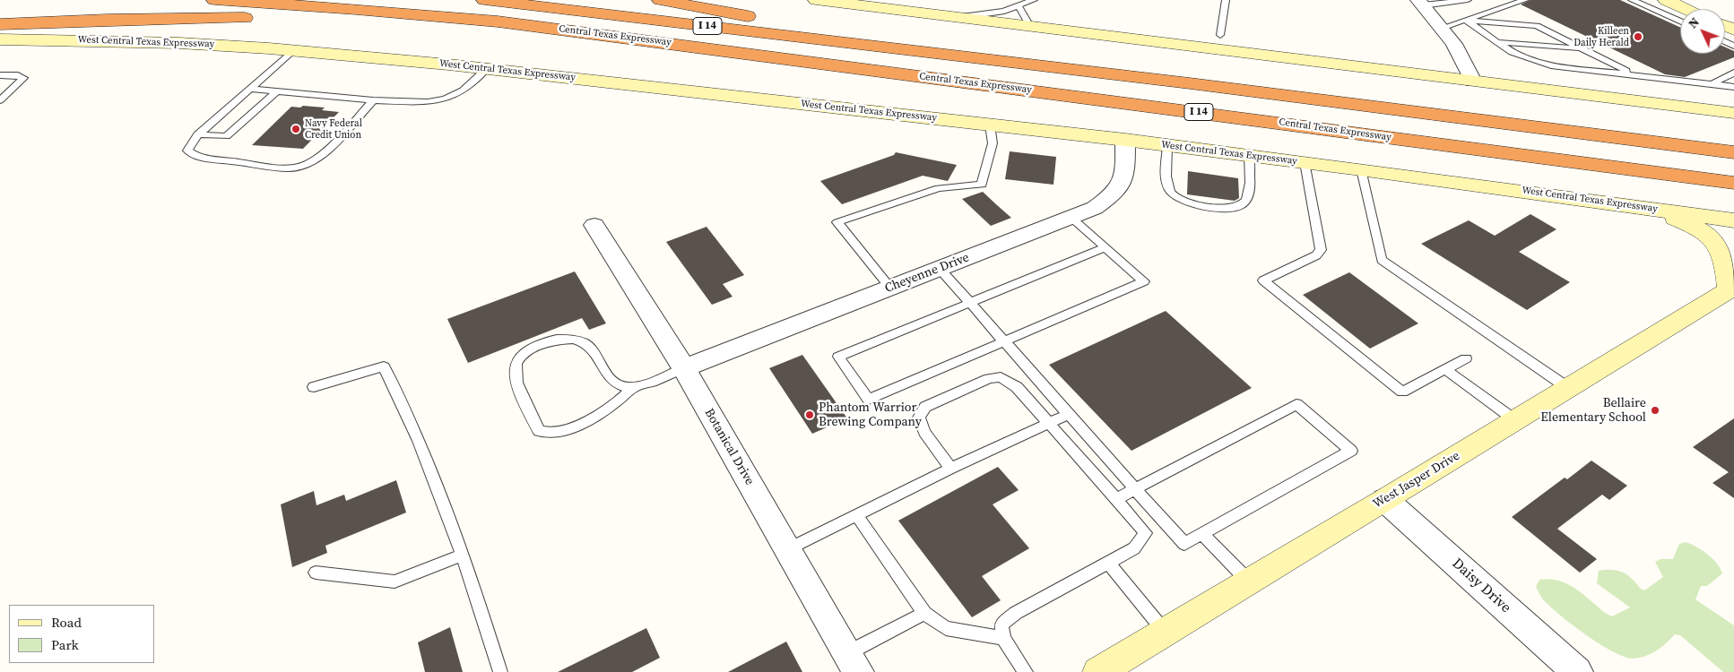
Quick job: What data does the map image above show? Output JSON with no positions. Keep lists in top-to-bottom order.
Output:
{
  "streets": {
    "highway": ["I 14", "Central Texas Expressway"],
    "main road": ["West Central Texas Expressway", "West Jasper Drive"],
    "street": ["Cheyenne Drive", "Botanical Drive", "Daisy Drive"]
  },
  "crossings": [
    ["West Central Texas Expressway", "Cheyenne Drive"],
    ["Cheyenne Drive", "Botanical Drive"],
    ["West Jasper Drive", "Daisy Drive"]
  ],
  "places": [
    "Killeen Daily Herald",
    "Navy Federal Credit Union",
    "Bellaire Elementary School",
    "Phantom Warrior Brewing Company"
  ],
  "legend": ["Road", "Park"],
  "north": "top left"
}
